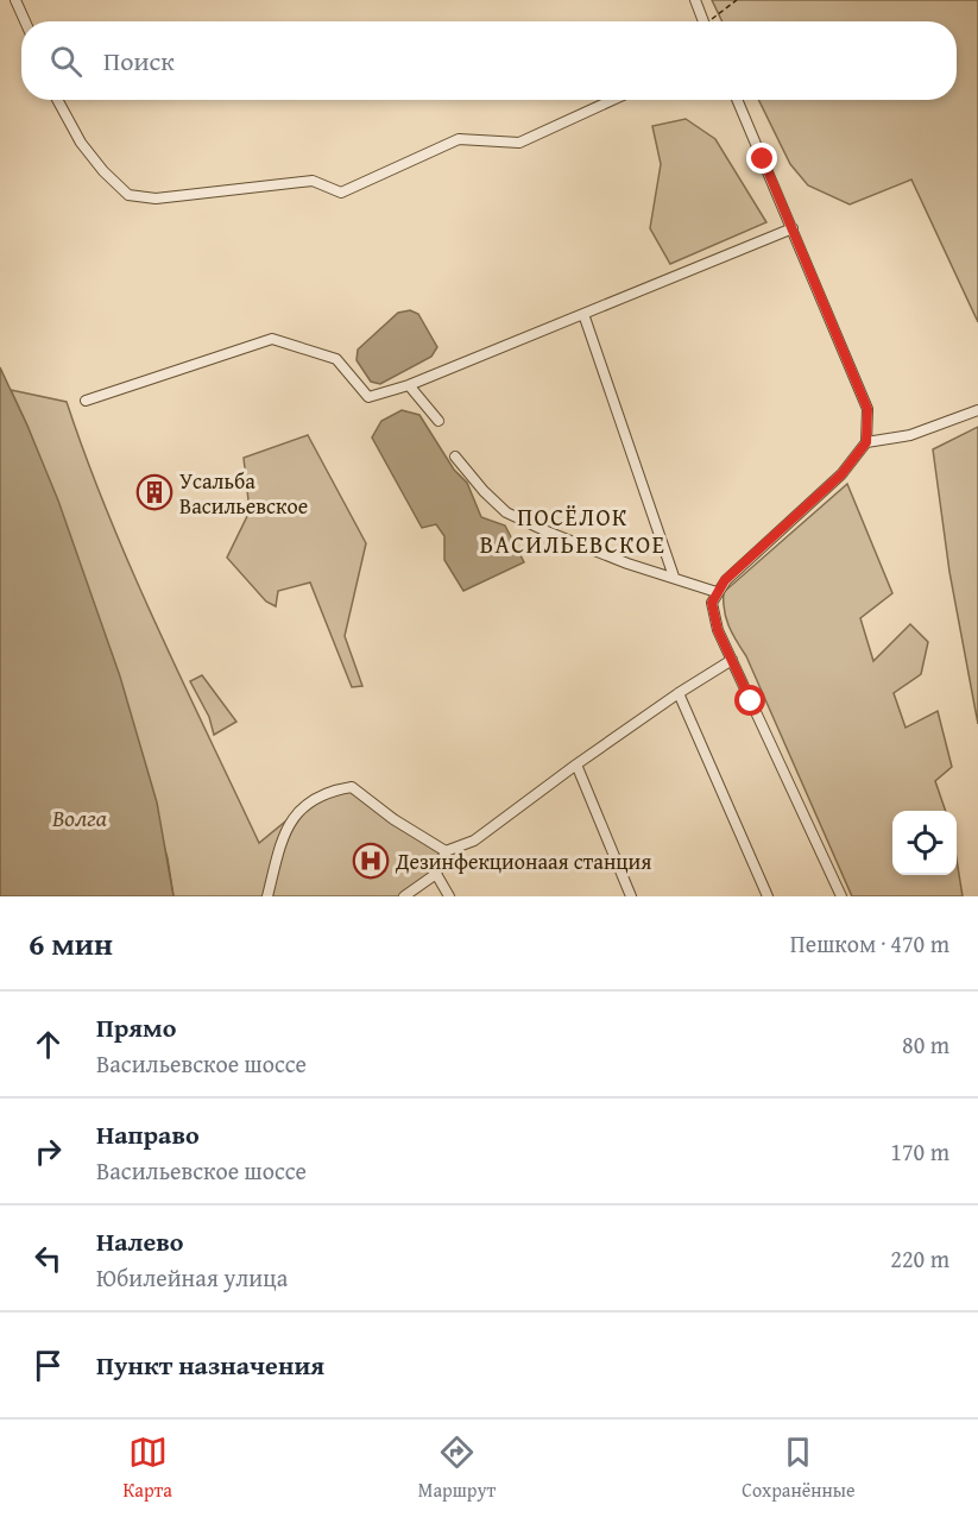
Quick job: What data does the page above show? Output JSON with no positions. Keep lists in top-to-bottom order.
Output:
{
  "districts": ["ПОСЁЛОК ВАСИЛЬЕВСКОЕ"],
  "water": ["Волга"],
  "places": {
    "building": ["Усальба Васильевское"],
    "hospital": ["Дезинфекционаая станция"]
  },
  "page": {
    "search": "Поиск",
    "heading": ["6 мин", "Пешком · 470 m"],
    "list": [
      ["Прямо", "Васильевское шоссе", "80 m"],
      ["Направо", "Васильевское шоссе", "170 m"],
      ["Налево", "Юбилейная улица", "220 m"],
      "Пункт назначения"
    ],
    "nav": ["Карта", "Маршрут", "Сохранённые"]
  }
}
